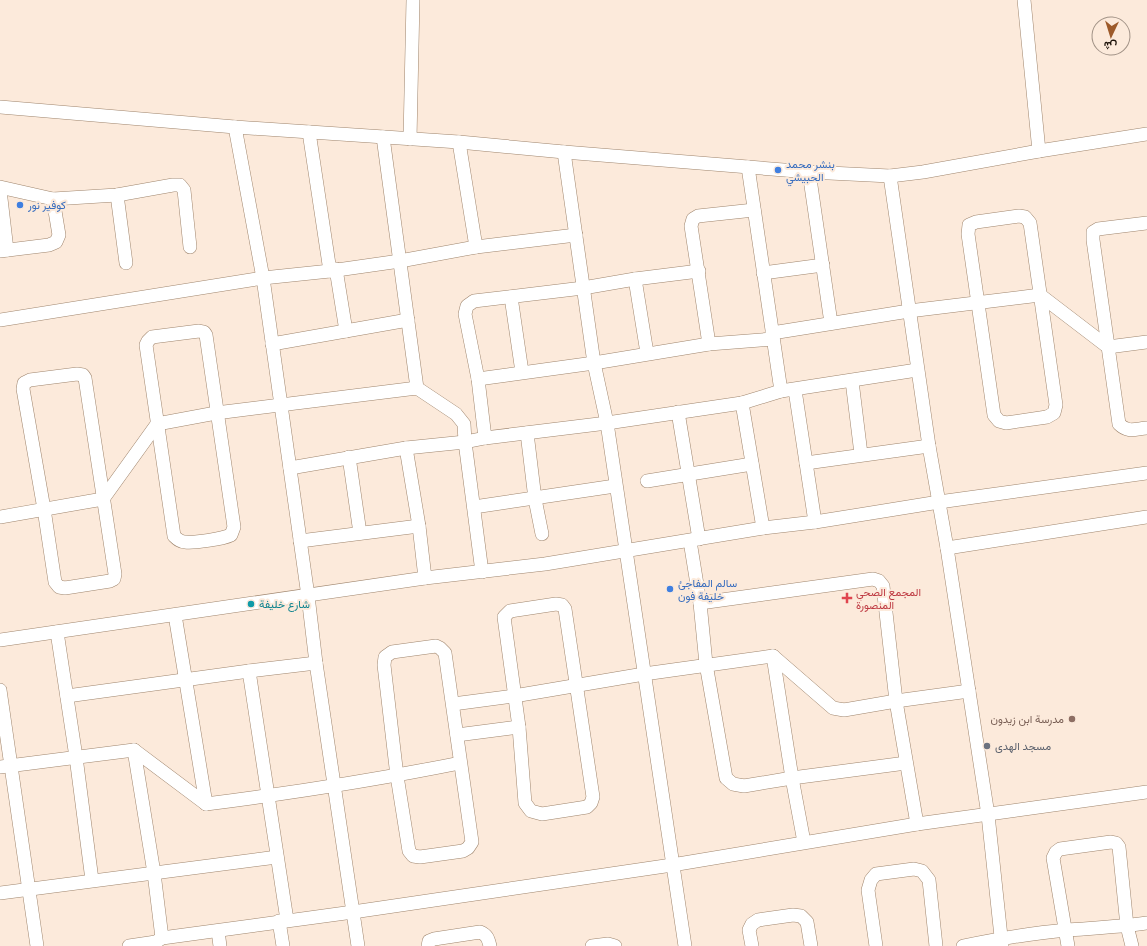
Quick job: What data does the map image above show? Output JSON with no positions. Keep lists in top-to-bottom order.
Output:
{
  "places": {
    "other": [
      "بنشر محمد الحبيشي",
      "كوفير نور",
      "سالم المفاجئ خليفة فون",
      "شارع خليفة",
      "مدرسة ابن زيدون",
      "مسجد الهدى"
    ],
    "health": ["المجمع الصحي المنصورة"]
  },
  "north": "bottom"
}
